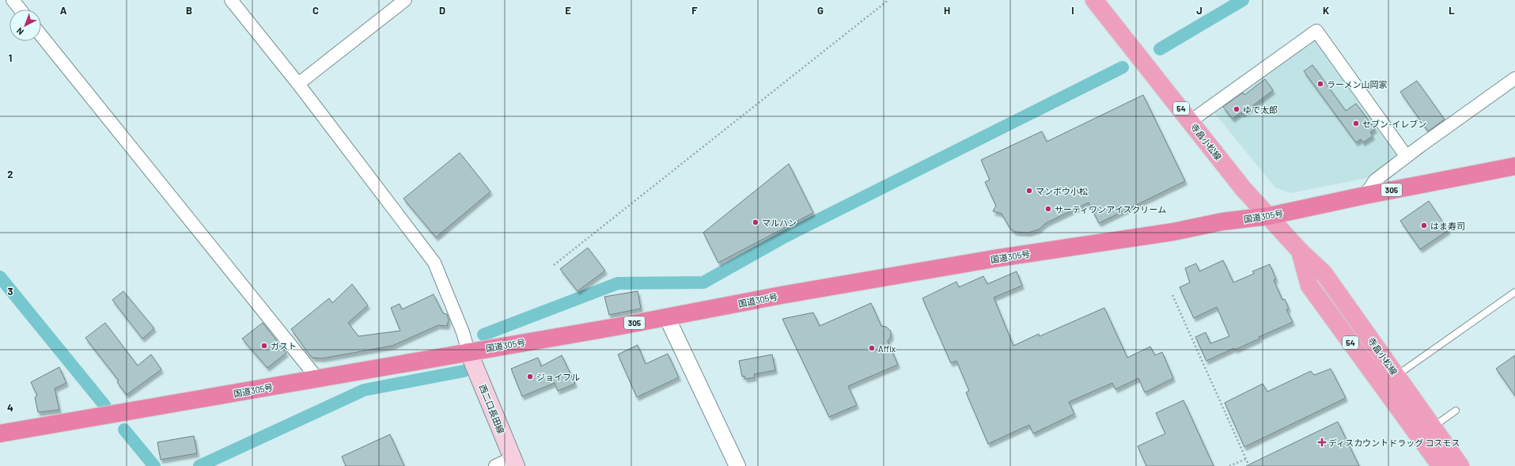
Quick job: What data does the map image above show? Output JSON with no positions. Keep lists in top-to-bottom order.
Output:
{
  "streets": {
    "highway": ["305", "国道305号"],
    "main road": ["54", "寺畠小松線", "西二口長田線"]
  },
  "crossings": [
    ["寺畠小松線", "国道305号"],
    ["国道305号", "西二口長田線"]
  ],
  "places": {
    "other": [
      "ラーメン山岡家",
      "ゆで太郎",
      "セブン-イレブン",
      "マンボウ小松",
      "サーティワンアイスクリーム",
      "マルハン",
      "はま寿司",
      "ガスト",
      "Affix",
      "ジョイフル"
    ],
    "health": ["ディスカウントドラッグ コスモス"]
  },
  "north": "bottom left",
  "grid": {
    "columns": [
      "A",
      "B",
      "C",
      "D",
      "E",
      "F",
      "G",
      "H",
      "I",
      "J",
      "K",
      "L"
    ],
    "rows": [
      "1",
      "2",
      "3",
      "4"
    ]
  }
}
